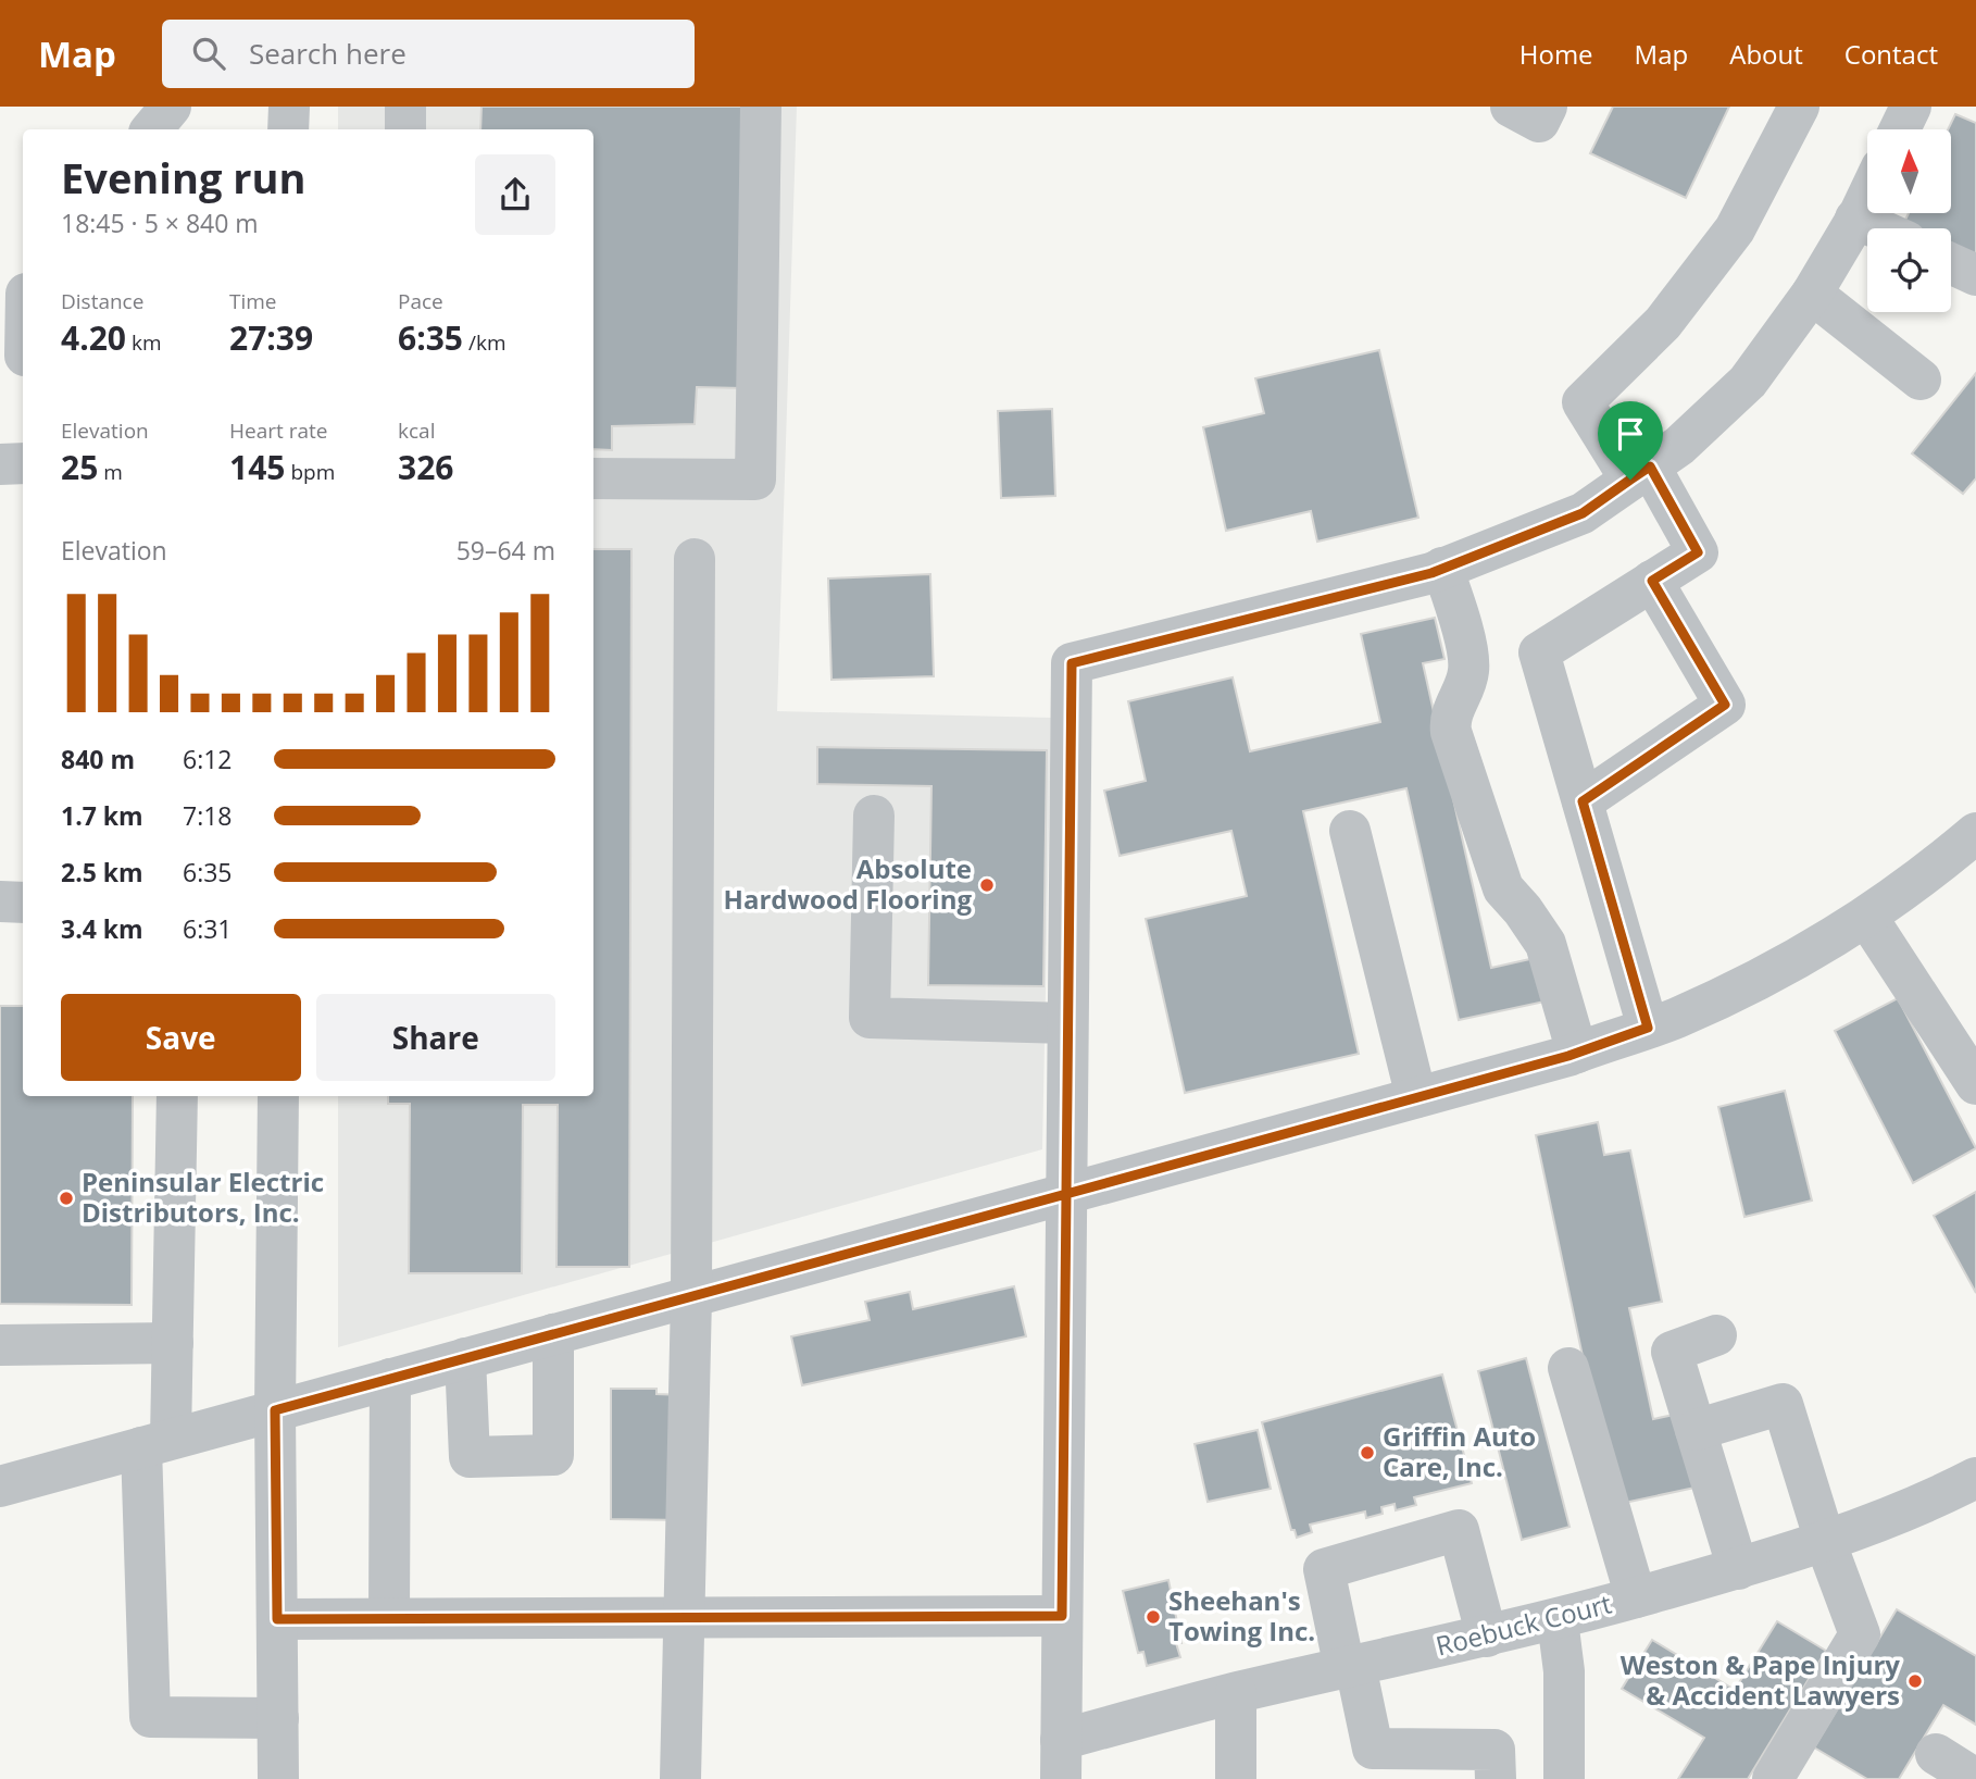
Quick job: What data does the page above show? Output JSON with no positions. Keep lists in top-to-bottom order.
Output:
{
  "streets": {
    "street": ["Roebuck Court"]
  },
  "places": [
    "Absolute Hardwood Flooring",
    "Peninsular Electric Distributors, Inc.",
    "Griffin Auto Care, Inc.",
    "Sheehan's Towing Inc.",
    "Weston & Pape Injury & Accident Lawyers"
  ],
  "north": "top",
  "page": {
    "header": "Map",
    "search": "Search here",
    "nav": [
      "Home",
      "Map",
      "About",
      "Contact"
    ],
    "heading": ["Evening run", "18:45 · 5 × 840 m"],
    "stats": [
      ["Distance", "4.20 km"],
      ["Time", "27:39"],
      ["Pace", "6:35 /km"],
      ["Elevation", "25 m"],
      ["Heart rate", "145 bpm"],
      ["kcal", "326"]
    ],
    "chart": ["Elevation", "59–64 m"],
    "list": [
      {
        "name": "840 m",
        "note": "6:12"
      },
      {
        "name": "1.7 km",
        "note": "7:18"
      },
      {
        "name": "2.5 km",
        "note": "6:35"
      },
      {
        "name": "3.4 km",
        "note": "6:31"
      }
    ],
    "buttons": ["Save", "Share"]
  }
}
